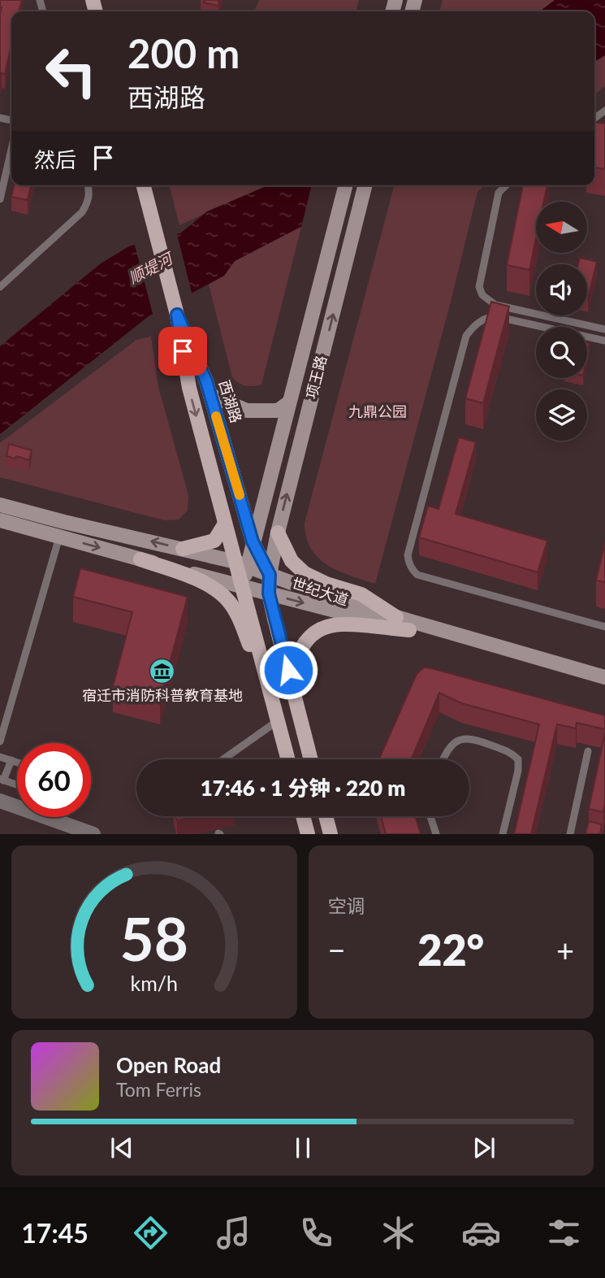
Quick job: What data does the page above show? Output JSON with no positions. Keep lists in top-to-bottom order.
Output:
{
  "streets": {
    "main road": ["西湖路"],
    "street": ["项王路", "世纪大道"]
  },
  "crossings": [
    ["项王路", "西湖路"],
    ["项王路", "世纪大道"],
    ["西湖路", "世纪大道"]
  ],
  "water": ["顺堤河"],
  "parks": ["九鼎公园"],
  "places": {
    "museum": ["宿迁市消防科普教育基地"]
  },
  "north": "left",
  "page": {
    "turn": ["200 m", "西湖路"],
    "then": "然后",
    "limit": "60",
    "trip": "17:46 · 1 分钟 · 220 m",
    "tile": "空调",
    "heat": ["−", "22°", "+"],
    "song": ["Open Road", "Tom Ferris"],
    "tabs": "17:45",
    "gauge": ["58", "km/h"]
  }
}
